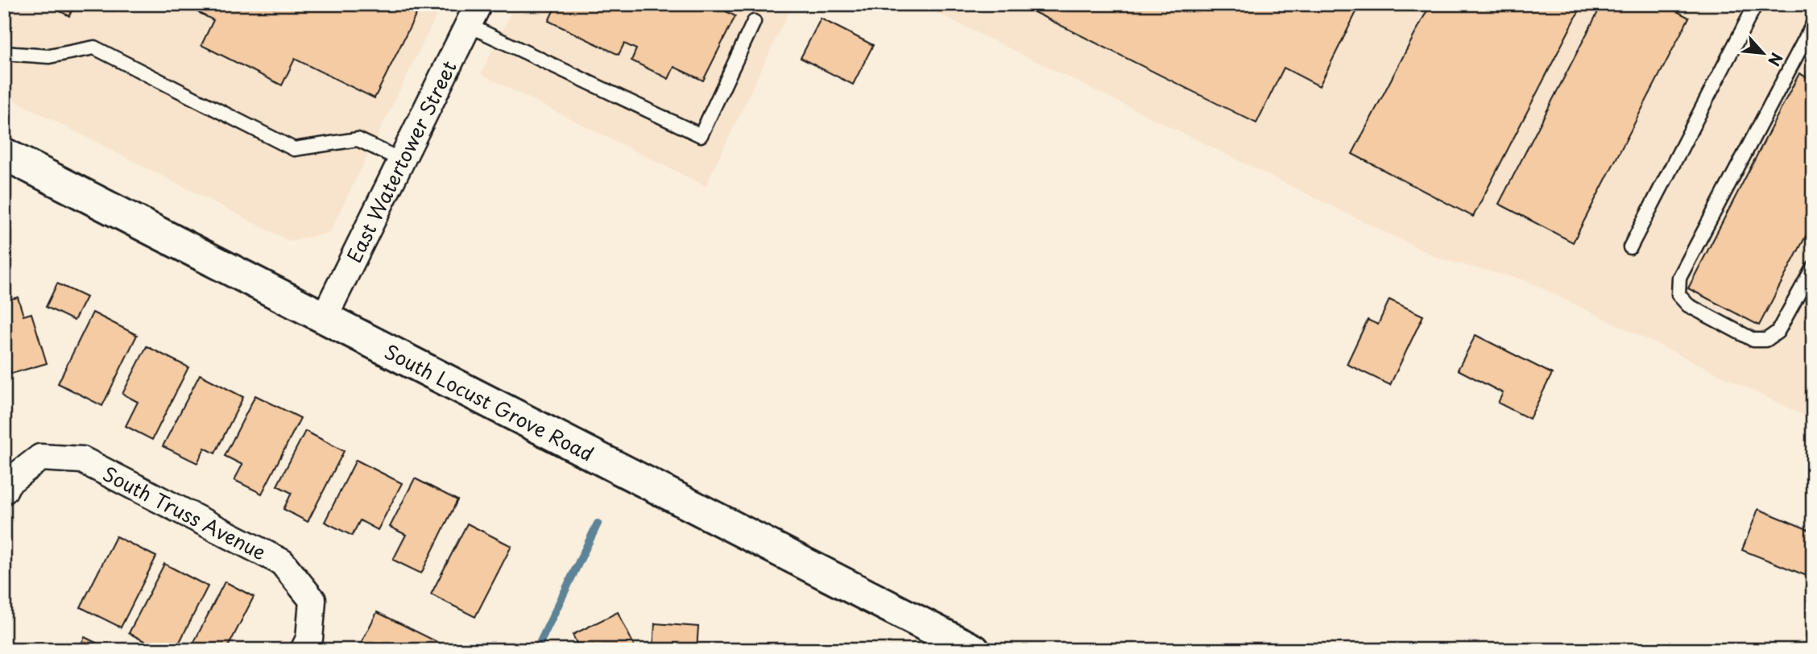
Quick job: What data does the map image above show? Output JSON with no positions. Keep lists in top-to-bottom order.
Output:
{
  "streets": {
    "main road": ["South Locust Grove Road"],
    "street": ["East Watertower Street", "South Truss Avenue"]
  },
  "crossings": [
    ["East Watertower Street", "South Locust Grove Road"]
  ],
  "north": "bottom right"
}
